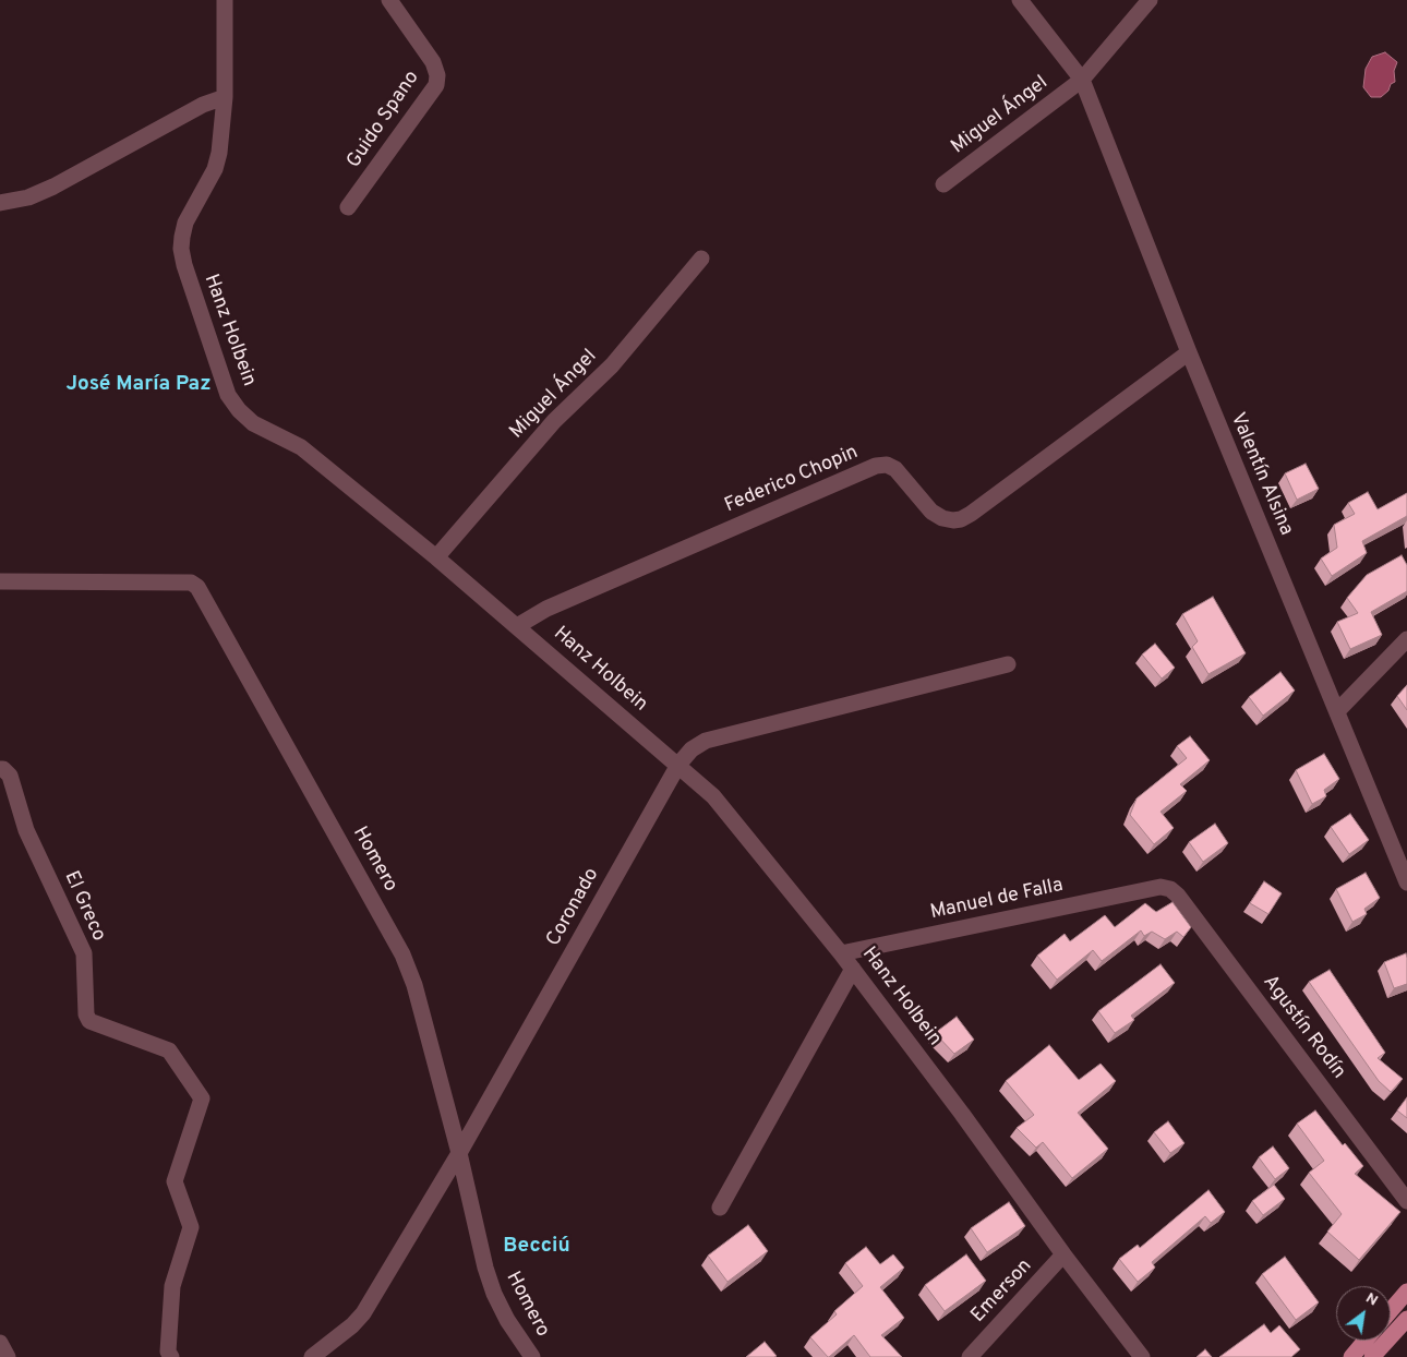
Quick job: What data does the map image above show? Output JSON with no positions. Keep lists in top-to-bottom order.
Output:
{
  "streets": {
    "street": [
      "Miguel Ángel",
      "Guido Spano",
      "Hanz Holbein",
      "Valentín Alsina",
      "Federico Chopin",
      "Homero",
      "Manuel de Falla",
      "El Greco",
      "Coronado",
      "Agustín Rodín",
      "Emerson"
    ]
  },
  "crossings": [
    ["Miguel Ángel", "Hanz Holbein"],
    ["Miguel Ángel", "Valentín Alsina"],
    ["Hanz Holbein", "Federico Chopin"],
    ["Hanz Holbein", "Manuel de Falla"],
    ["Hanz Holbein", "Coronado"],
    ["Hanz Holbein", "Emerson"],
    ["Valentín Alsina", "Federico Chopin"],
    ["Homero", "Coronado"],
    ["Manuel de Falla", "Agustín Rodín"]
  ],
  "districts": ["José María Paz", "Becciú"],
  "north": "top right"
}
